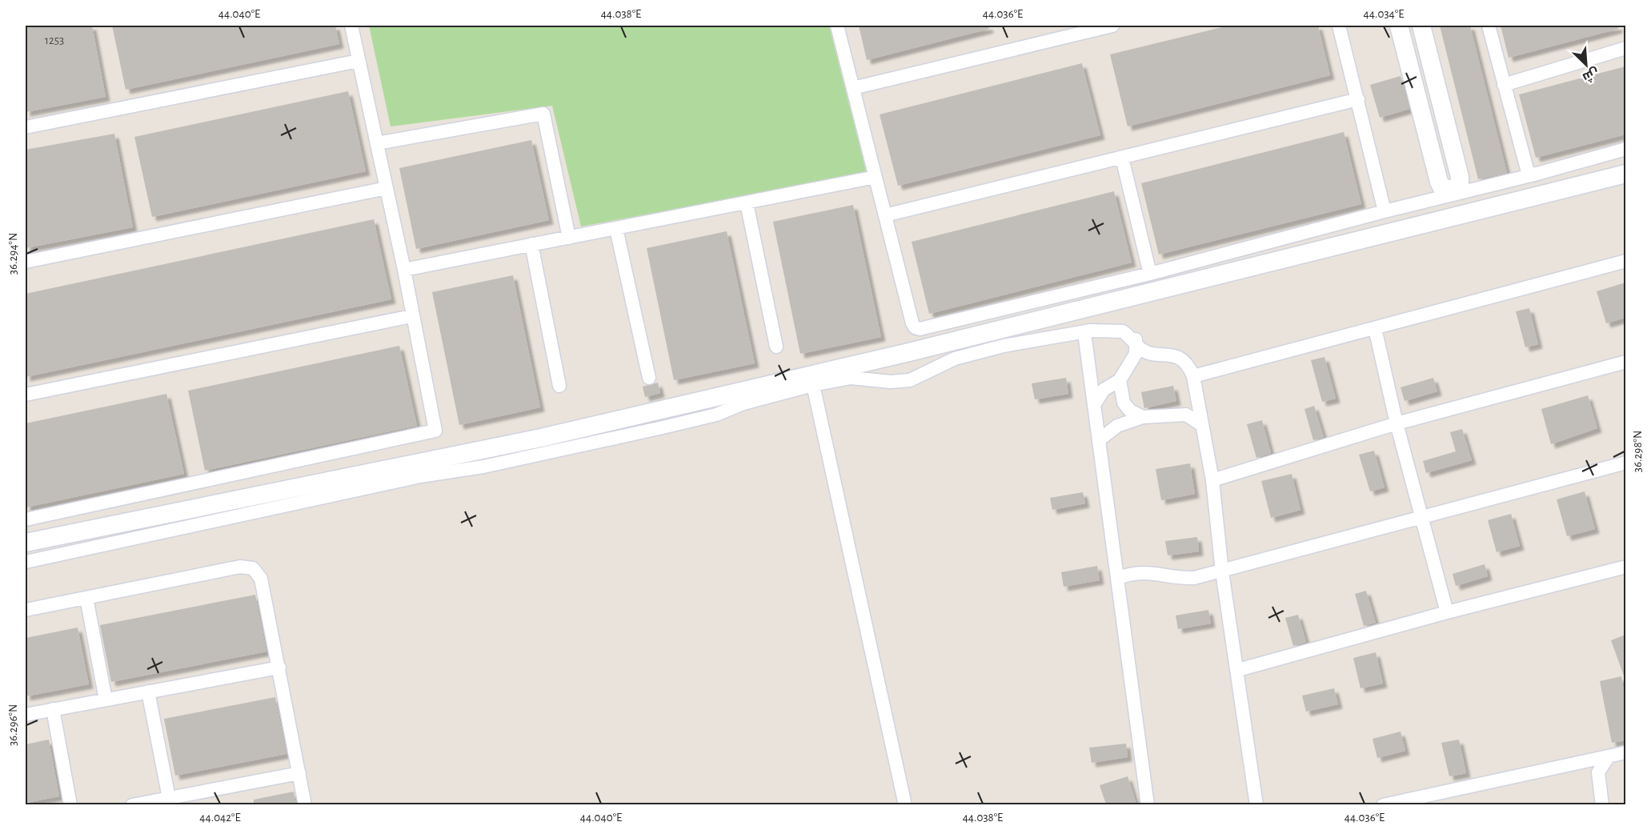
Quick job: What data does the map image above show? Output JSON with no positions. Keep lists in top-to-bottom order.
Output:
{
  "house_numbers": ["1253"],
  "north": "bottom right",
  "coordinates": [
    "44.040°E",
    "44.038°E",
    "44.036°E",
    "44.034°E",
    "36.294°N",
    "36.298°N",
    "36.296°N",
    "44.042°E"
  ]
}
